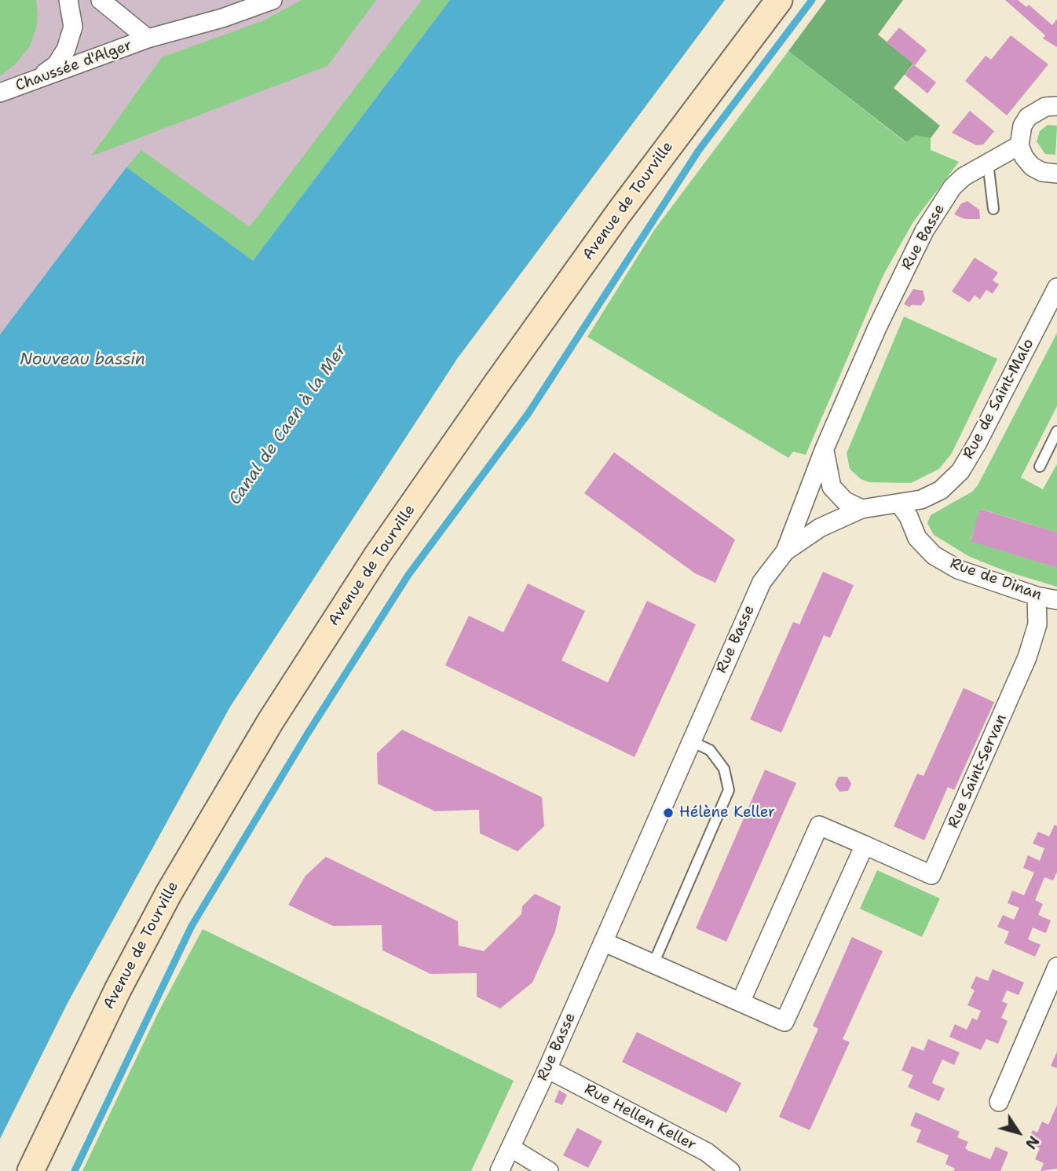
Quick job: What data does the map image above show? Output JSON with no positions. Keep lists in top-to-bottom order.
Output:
{
  "streets": {
    "street": [
      "Chaussée d'Alger",
      "Avenue de Tourville",
      "Rue Basse",
      "Rue de Saint-Malo",
      "Rue de Dinan",
      "Rue Saint-Servan",
      "Rue Hellen Keller"
    ]
  },
  "crossings": [
    ["Rue Basse", "Rue de Saint-Malo"],
    ["Rue Basse", "Rue Hellen Keller"],
    ["Rue de Saint-Malo", "Rue de Dinan"],
    ["Rue de Dinan", "Rue Saint-Servan"]
  ],
  "water": ["Nouveau bassin", "Canal de Caen à la Mer"],
  "places": ["Hélène Keller"],
  "north": "bottom right"
}
